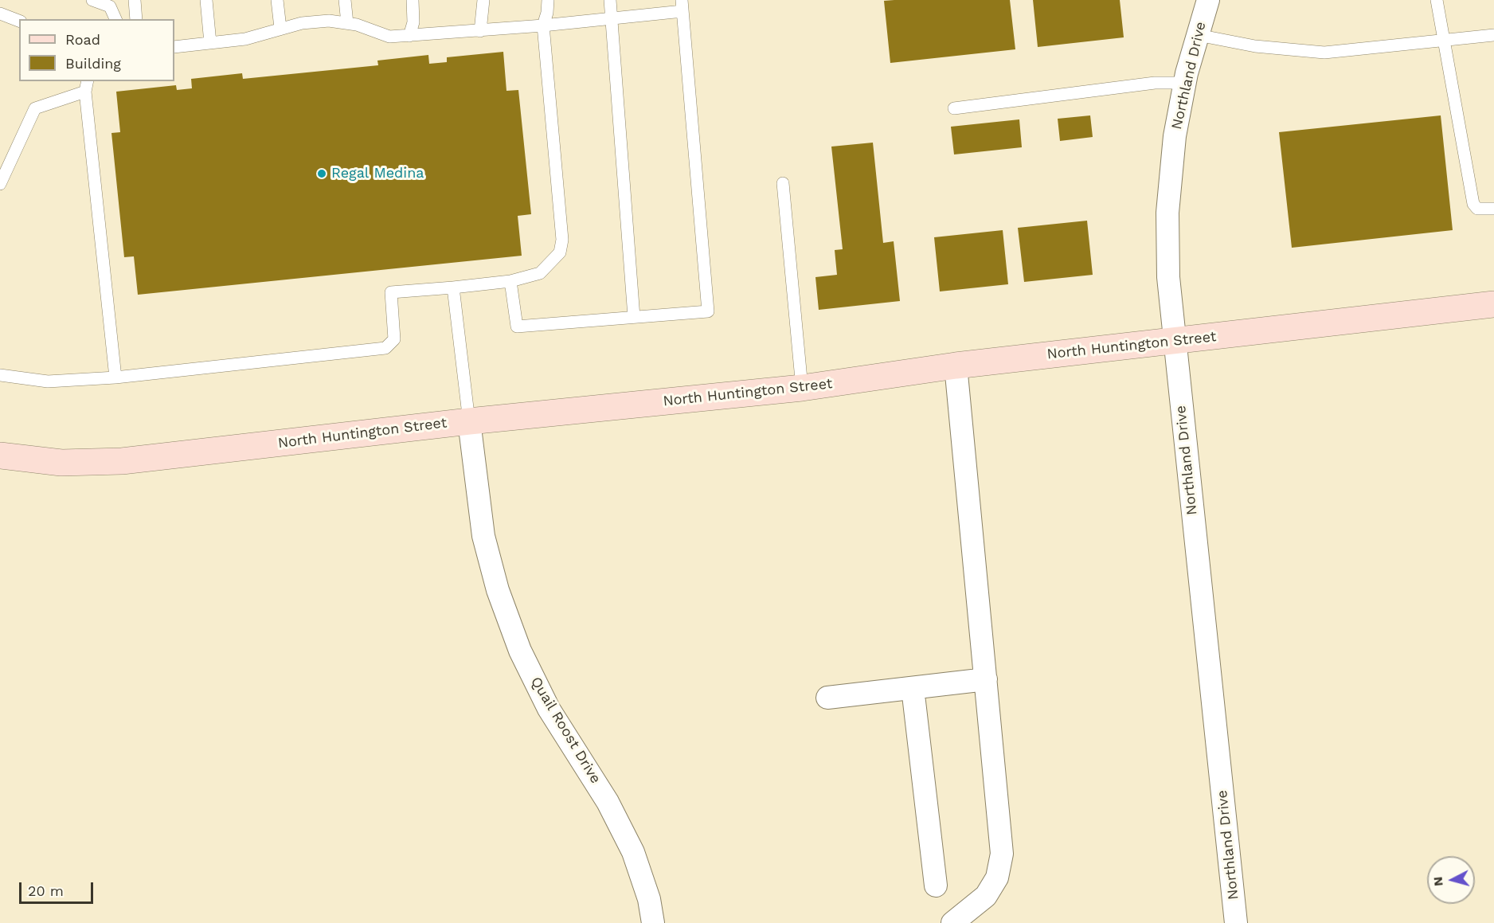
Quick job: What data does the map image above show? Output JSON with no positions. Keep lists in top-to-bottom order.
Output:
{
  "streets": {
    "street": ["Northland Drive", "North Huntington Street", "Quail Roost Drive"]
  },
  "crossings": [
    ["Northland Drive", "North Huntington Street"],
    ["North Huntington Street", "Quail Roost Drive"]
  ],
  "places": ["Regal Medina"],
  "legend": ["Road", "Building"],
  "scale_bar": "20 m",
  "north": "left"
}
